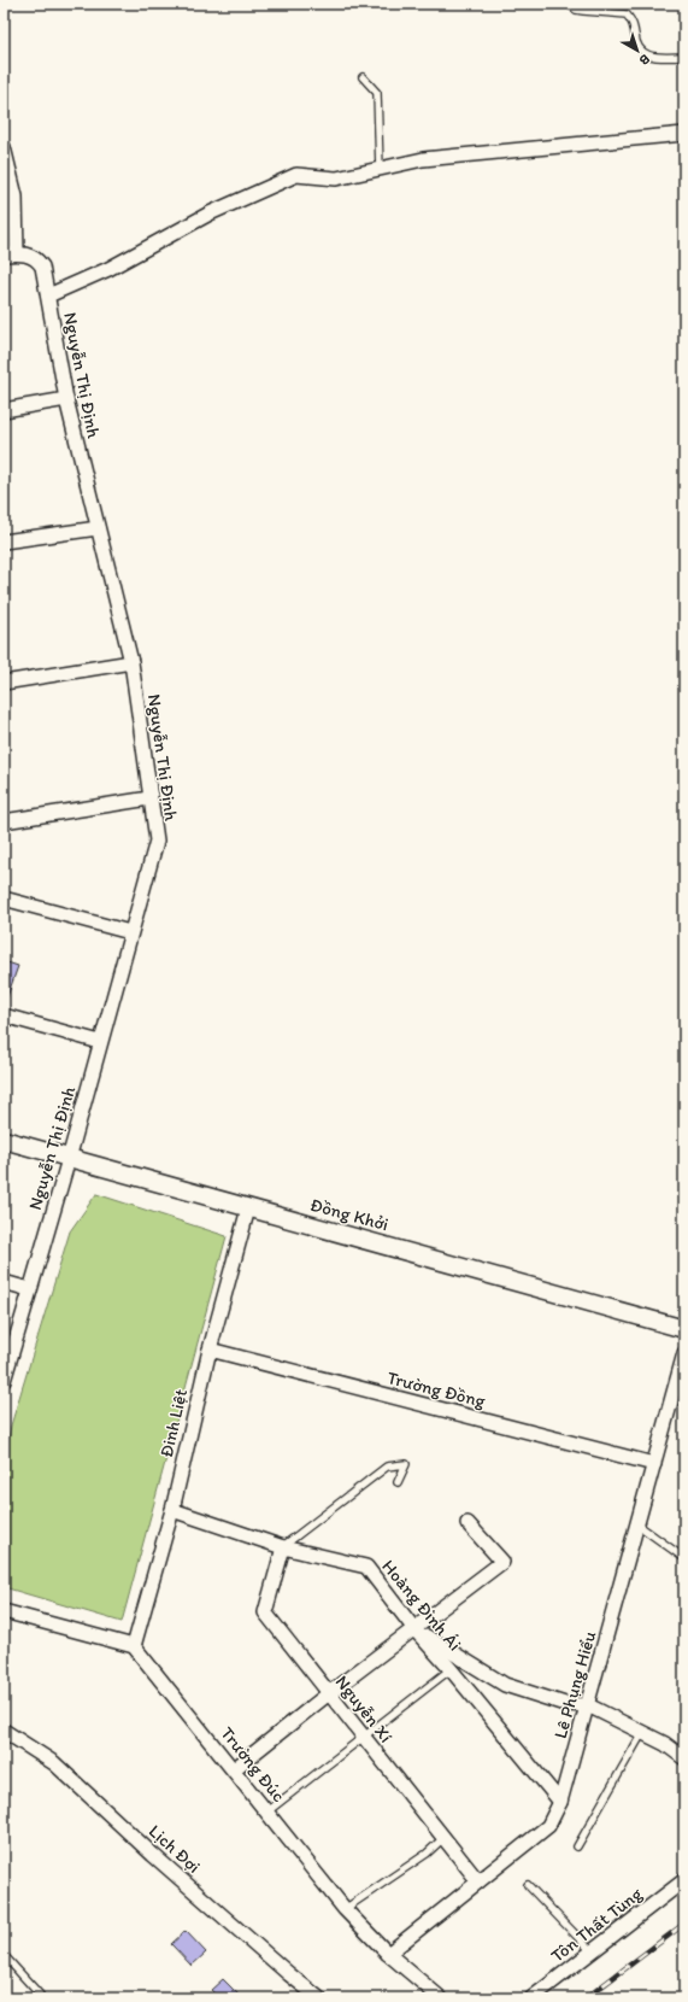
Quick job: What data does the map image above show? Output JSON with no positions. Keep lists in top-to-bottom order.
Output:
{
  "streets": {
    "street": [
      "Nguyễn Thị Định",
      "Đồng Khởi",
      "Trường Đồng",
      "Đinh Liệt",
      "Hoàng Đình Ái",
      "Lê Phụng Hiểu",
      "Nguyễn Xí",
      "Trường Đúc",
      "Lịch Đợi",
      "Tôn Thất Tùng"
    ]
  },
  "crossings": [
    ["Nguyễn Thị Định", "Đồng Khởi"],
    ["Đồng Khởi", "Đinh Liệt"],
    ["Trường Đồng", "Đinh Liệt"],
    ["Trường Đồng", "Lê Phụng Hiểu"],
    ["Đinh Liệt", "Hoàng Đình Ái"],
    ["Đinh Liệt", "Trường Đúc"],
    ["Hoàng Đình Ái", "Lê Phụng Hiểu"],
    ["Hoàng Đình Ái", "Nguyễn Xí"],
    ["Lê Phụng Hiểu", "Nguyễn Xí"],
    ["Lê Phụng Hiểu", "Trường Đúc"]
  ],
  "north": "bottom right"
}
